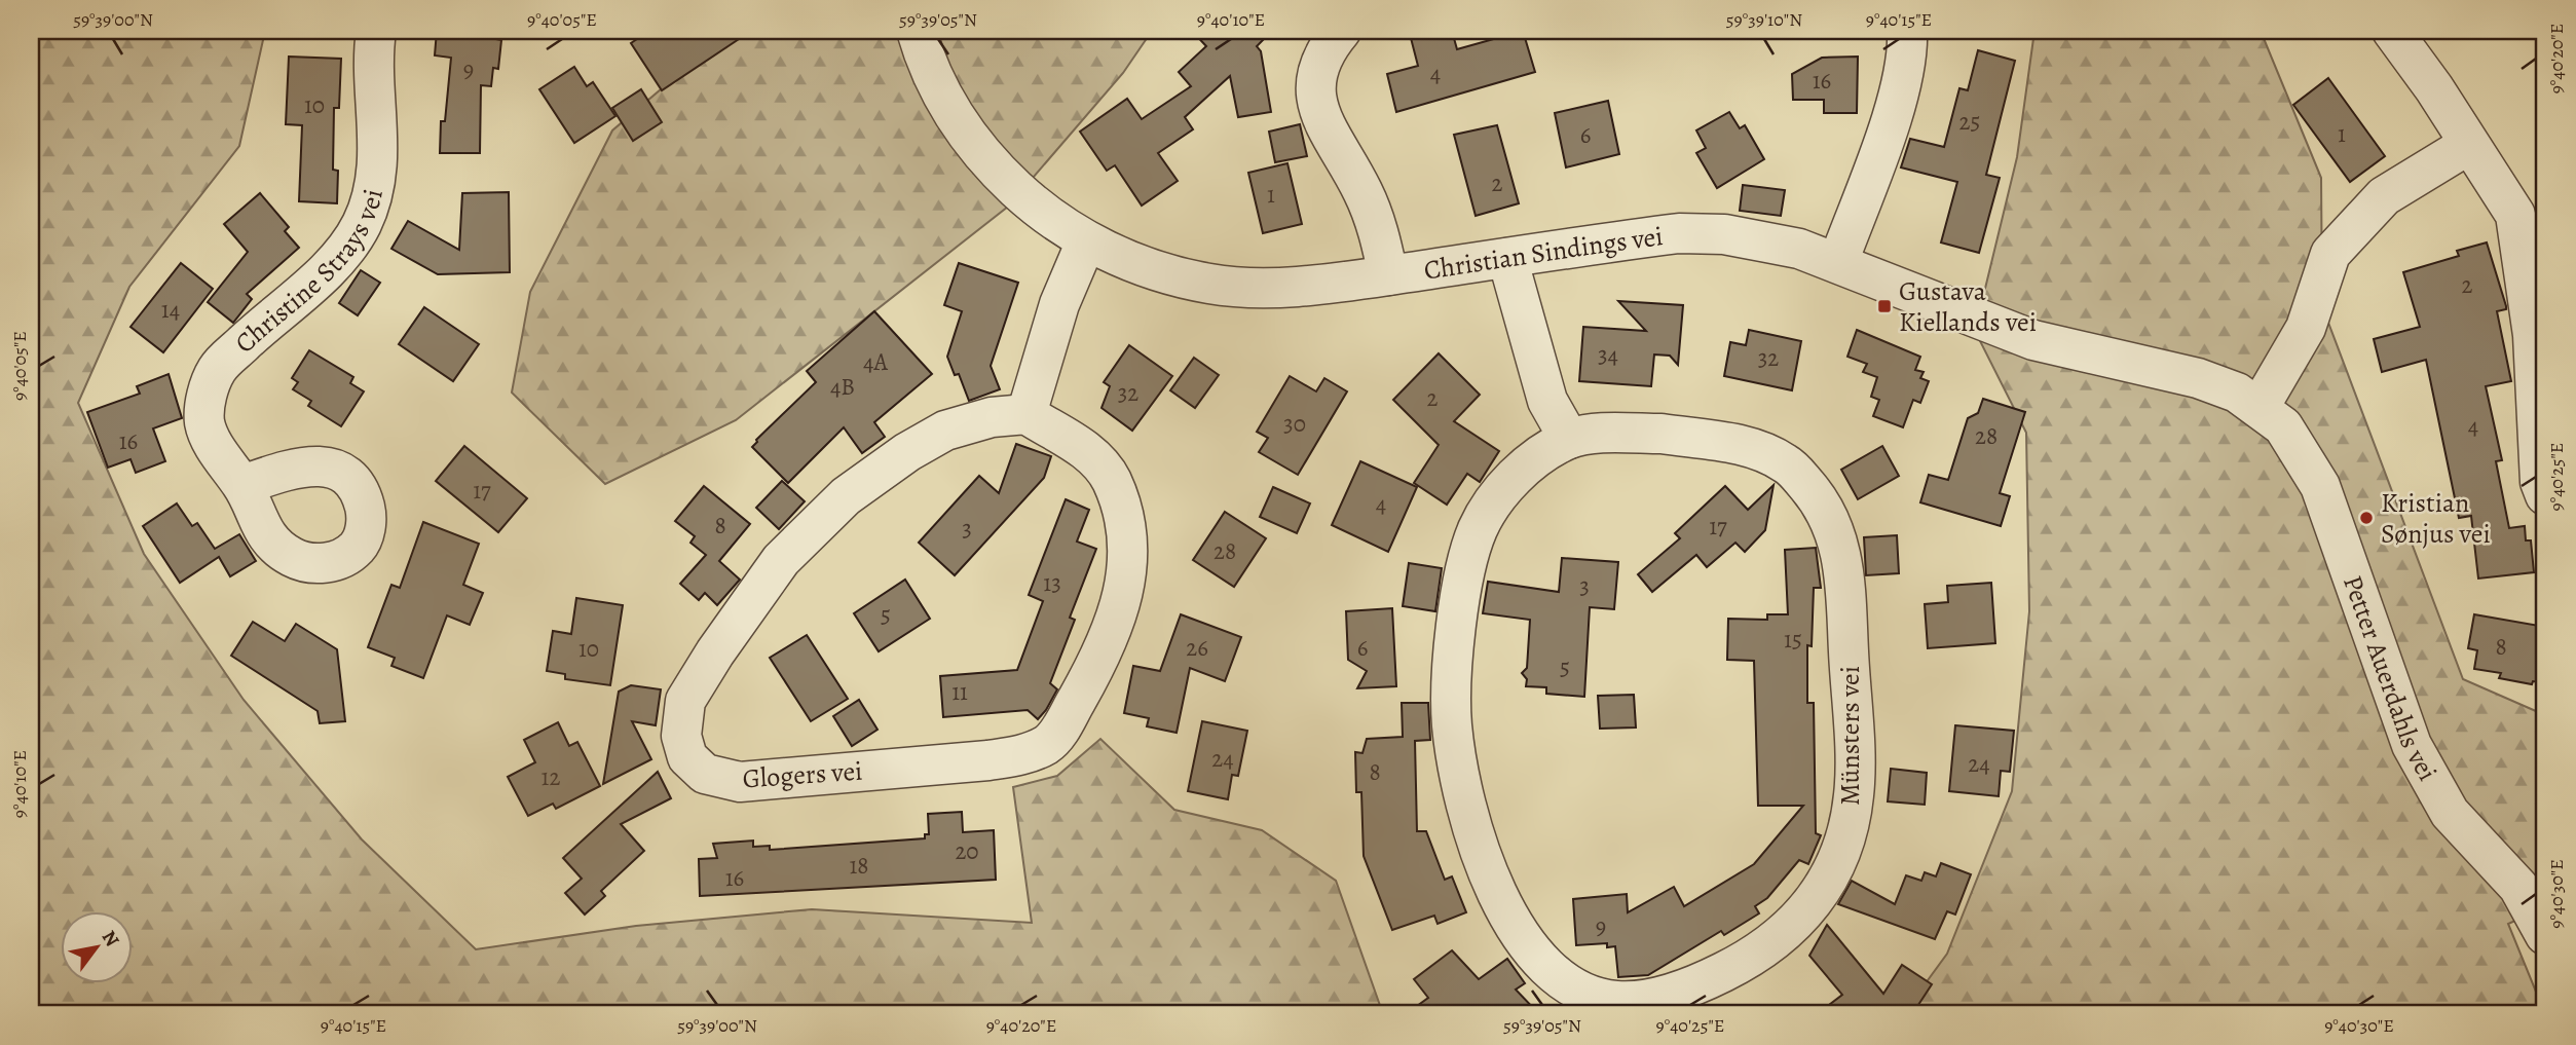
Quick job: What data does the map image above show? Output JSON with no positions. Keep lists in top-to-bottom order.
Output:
{
  "streets": {
    "street": [
      "Christian Sindings vei",
      "Christine Strays vei",
      "Petter Auerdahls vei",
      "Münsters vei",
      "Glogers vei"
    ]
  },
  "crossings": [
    ["Christian Sindings vei", "Petter Auerdahls vei"]
  ],
  "places": {
    "transit": ["Gustava Kiellands vei"],
    "other": ["Kristian Sønjus vei"]
  },
  "house_numbers": [
    "9",
    "4",
    "16",
    "10",
    "25",
    "1",
    "6",
    "2",
    "1",
    "2",
    "14",
    "34",
    "32",
    "4A",
    "4B",
    "32",
    "2",
    "30",
    "4",
    "28",
    "16",
    "17",
    "4",
    "8",
    "17",
    "3",
    "28",
    "13",
    "3",
    "5",
    "15",
    "8",
    "26",
    "6",
    "10",
    "5",
    "11",
    "24",
    "24",
    "8",
    "12",
    "20",
    "18",
    "16",
    "9"
  ],
  "north": "top right",
  "coordinates": [
    "59°39'00\"N",
    "9°40'05\"E",
    "59°39'05\"N",
    "9°40'10\"E",
    "59°39'10\"N",
    "9°40'15\"E",
    "9°40'20\"E",
    "9°40'25\"E",
    "9°40'30\"E"
  ]
}
